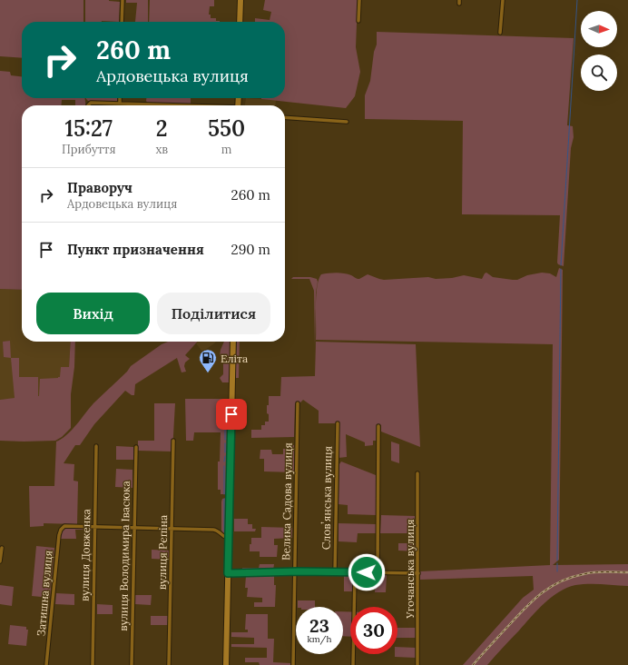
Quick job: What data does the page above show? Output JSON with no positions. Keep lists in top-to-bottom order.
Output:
{
  "streets": {
    "street": [
      "Словʼянська вулиця",
      "Велика Садова вулиця",
      "вулиця Рєпіна",
      "вулиця Довженка",
      "вулиця Володимира Івасюка",
      "Угочанська вулиця",
      "Затишна вулиця"
    ]
  },
  "crossings": [
    ["вулиця Довженка", "Затишна вулиця"]
  ],
  "places": {
    "fuel station": ["Еліта"]
  },
  "north": "right",
  "page": {
    "turn": ["260 m", "Ардовецька вулиця"],
    "eta": [
      "15:27",
      "Прибуття",
      "2",
      "хв",
      "550",
      "m"
    ],
    "list": [
      {
        "name": "Праворуч",
        "note": "Ардовецька вулиця",
        "value": "260 m"
      },
      {
        "name": "Пункт призначення",
        "value": "290 m"
      }
    ],
    "buttons": ["Вихід", "Поділитися"],
    "speed": "23 km/h",
    "limit": "30"
  }
}
